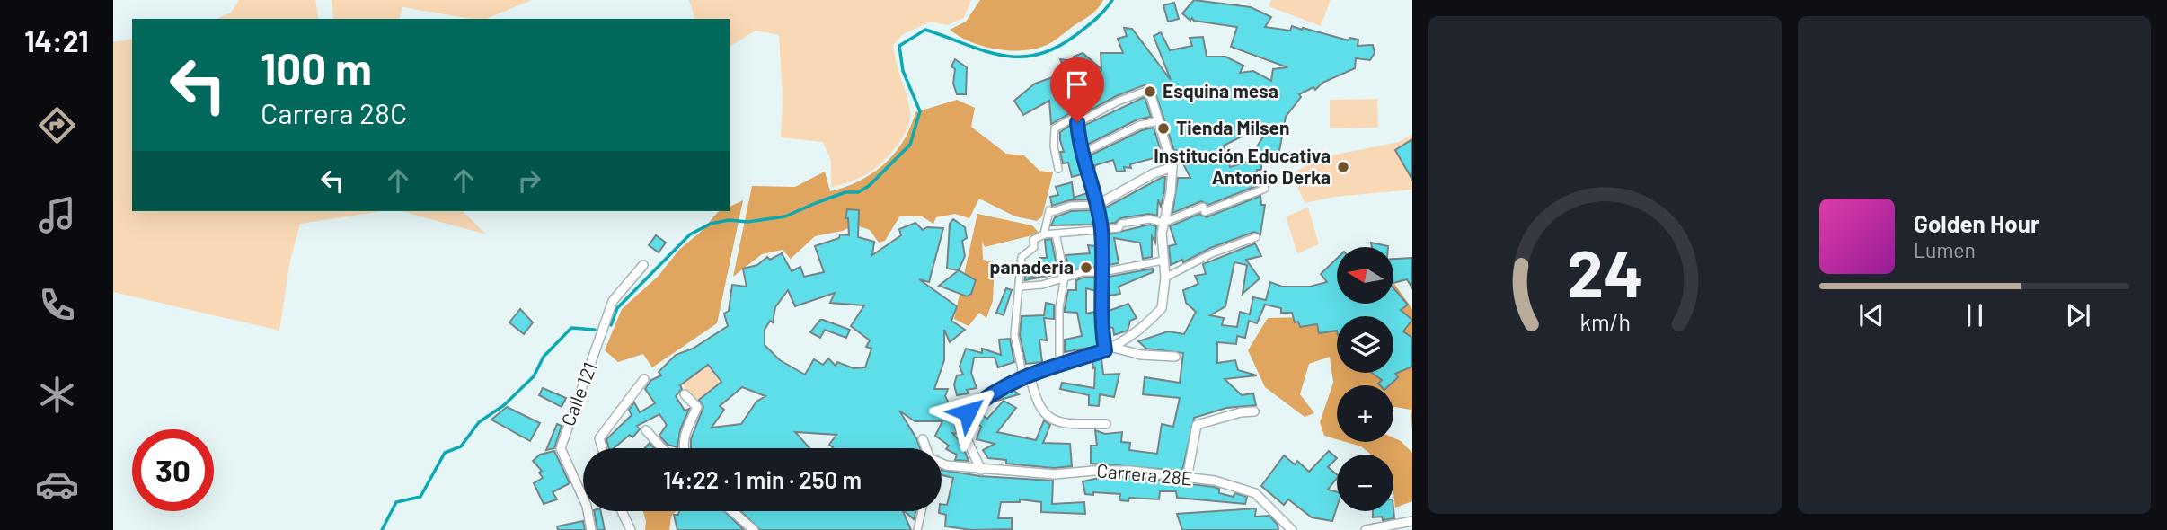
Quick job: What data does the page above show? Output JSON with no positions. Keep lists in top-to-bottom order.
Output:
{
  "streets": {
    "street": ["Calle 121", "Carrera 28E"]
  },
  "places": [
    "Esquina mesa",
    "Tienda Milsen",
    "Institución Educativa Antonio Derka",
    "panaderia"
  ],
  "north": "left",
  "page": {
    "tabs": "14:21",
    "turn": ["100 m", "Carrera 28C"],
    "song": ["Golden Hour", "Lumen"],
    "map_buttons": ["+", "−"],
    "limit": "30",
    "trip": "14:22 · 1 min · 250 m",
    "gauge": ["24", "km/h"]
  }
}
